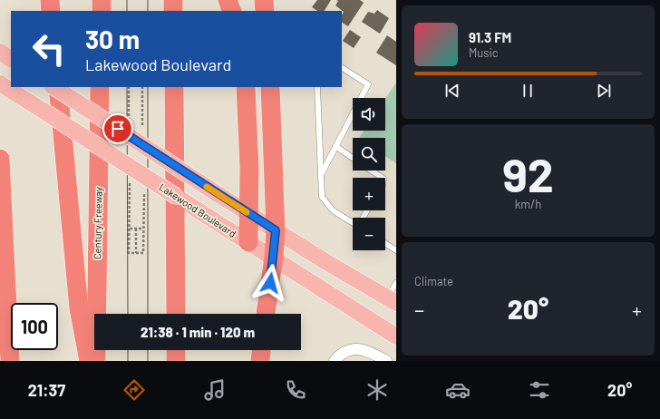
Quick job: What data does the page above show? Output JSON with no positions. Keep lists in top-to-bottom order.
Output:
{
  "streets": {
    "highway": ["Century Freeway"],
    "main road": ["Lakewood Boulevard"]
  },
  "page": {
    "turn": ["30 m", "Lakewood Boulevard"],
    "song": ["91.3 FM", "Music"],
    "map_buttons": ["+", "−"],
    "tile": [
      ["92", "km/h"],
      "Climate"
    ],
    "heat": ["−", "20°", "+"],
    "limit": "100",
    "trip": "21:38 · 1 min · 120 m",
    "tabs": ["21:37", "20°"]
  }
}
